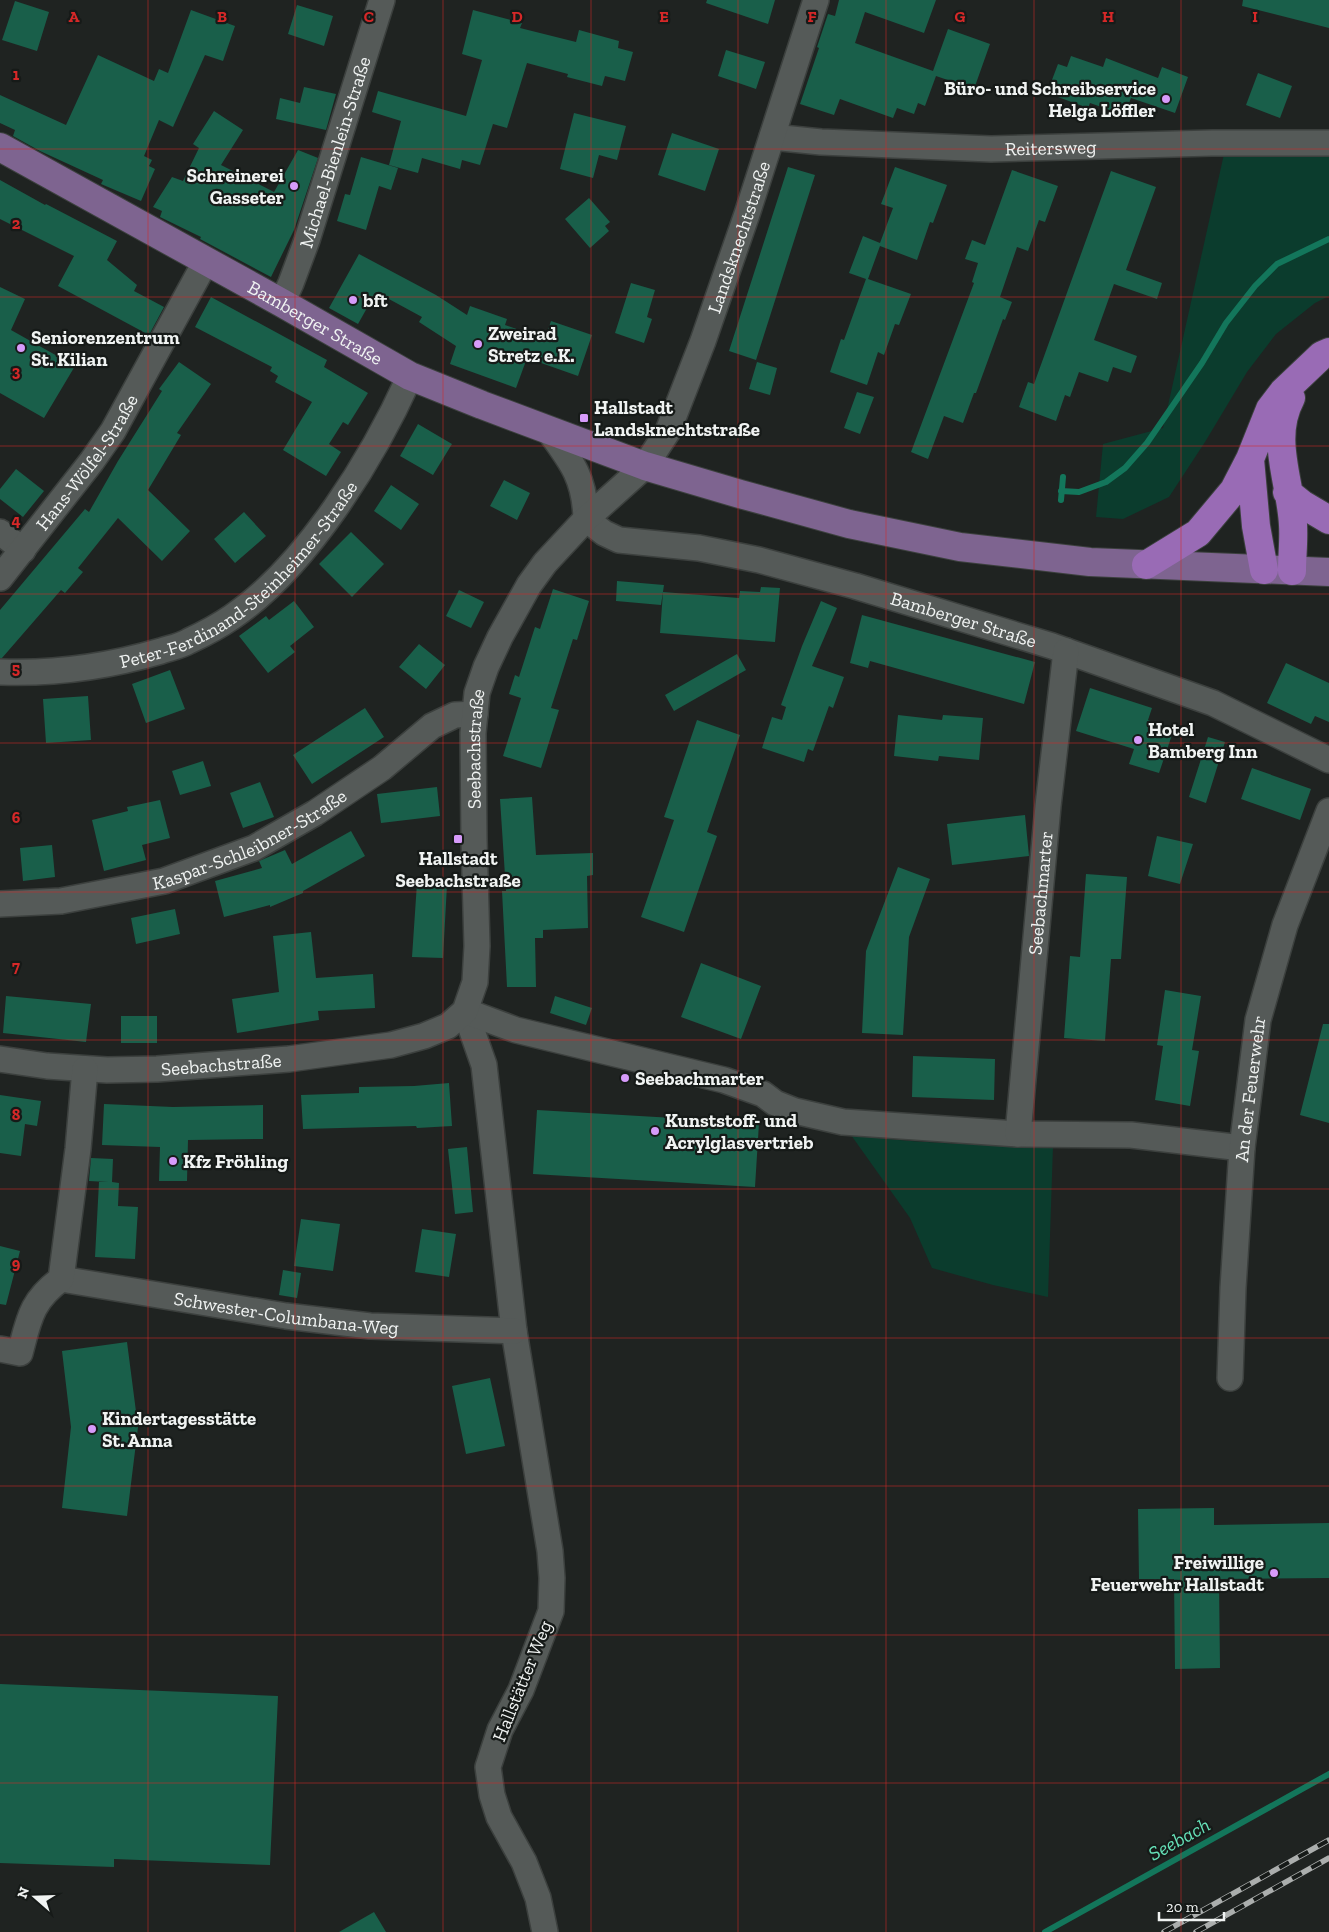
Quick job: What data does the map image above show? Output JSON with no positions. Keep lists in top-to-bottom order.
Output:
{
  "streets": {
    "main road": ["Bamberger Straße"],
    "street": [
      "Reitersweg",
      "Michael-Bienlein-Straße",
      "Landsknechtstraße",
      "Hans-Wölfel-Straße",
      "Peter-Ferdinand-Steinheimer-Straße",
      "Seebachstraße",
      "Kaspar-Schleibner-Straße",
      "Seebachmarter",
      "An der Feuerwehr",
      "Schwester-Columbana-Weg",
      "Hallstätter Weg"
    ]
  },
  "crossings": [
    ["Reitersweg", "Landsknechtstraße"],
    ["Michael-Bienlein-Straße", "Bamberger Straße"],
    ["Landsknechtstraße", "Bamberger Straße"],
    ["Landsknechtstraße", "Seebachstraße"],
    ["Bamberger Straße", "Hans-Wölfel-Straße"],
    ["Bamberger Straße", "Peter-Ferdinand-Steinheimer-Straße"],
    ["Bamberger Straße", "Seebachstraße"],
    ["Bamberger Straße", "Seebachmarter"],
    ["Seebachstraße", "Kaspar-Schleibner-Straße"],
    ["Schwester-Columbana-Weg", "Hallstätter Weg"]
  ],
  "water": ["Seebach"],
  "places": {
    "other": [
      "Büro- und Schreibservice Helga Löffler",
      "Schreinerei Gasseter",
      "bft",
      "Zweirad Stretz e.K.",
      "Seniorenzentrum St. Kilian",
      "Hotel Bamberg Inn",
      "Seebachmarter",
      "Kunststoff- und Acrylglasvertrieb",
      "Kfz Fröhling",
      "Kindertagesstätte St. Anna",
      "Freiwillige Feuerwehr Hallstadt"
    ],
    "transit": ["Hallstadt Landsknechtstraße", "Hallstadt Seebachstraße"]
  },
  "scale_bar": "20 m",
  "north": "left",
  "grid": {
    "columns": [
      "A",
      "B",
      "C",
      "D",
      "E",
      "F",
      "G",
      "H",
      "I"
    ],
    "rows": [
      "1",
      "2",
      "3",
      "4",
      "5",
      "6",
      "7",
      "8",
      "9"
    ]
  }
}
